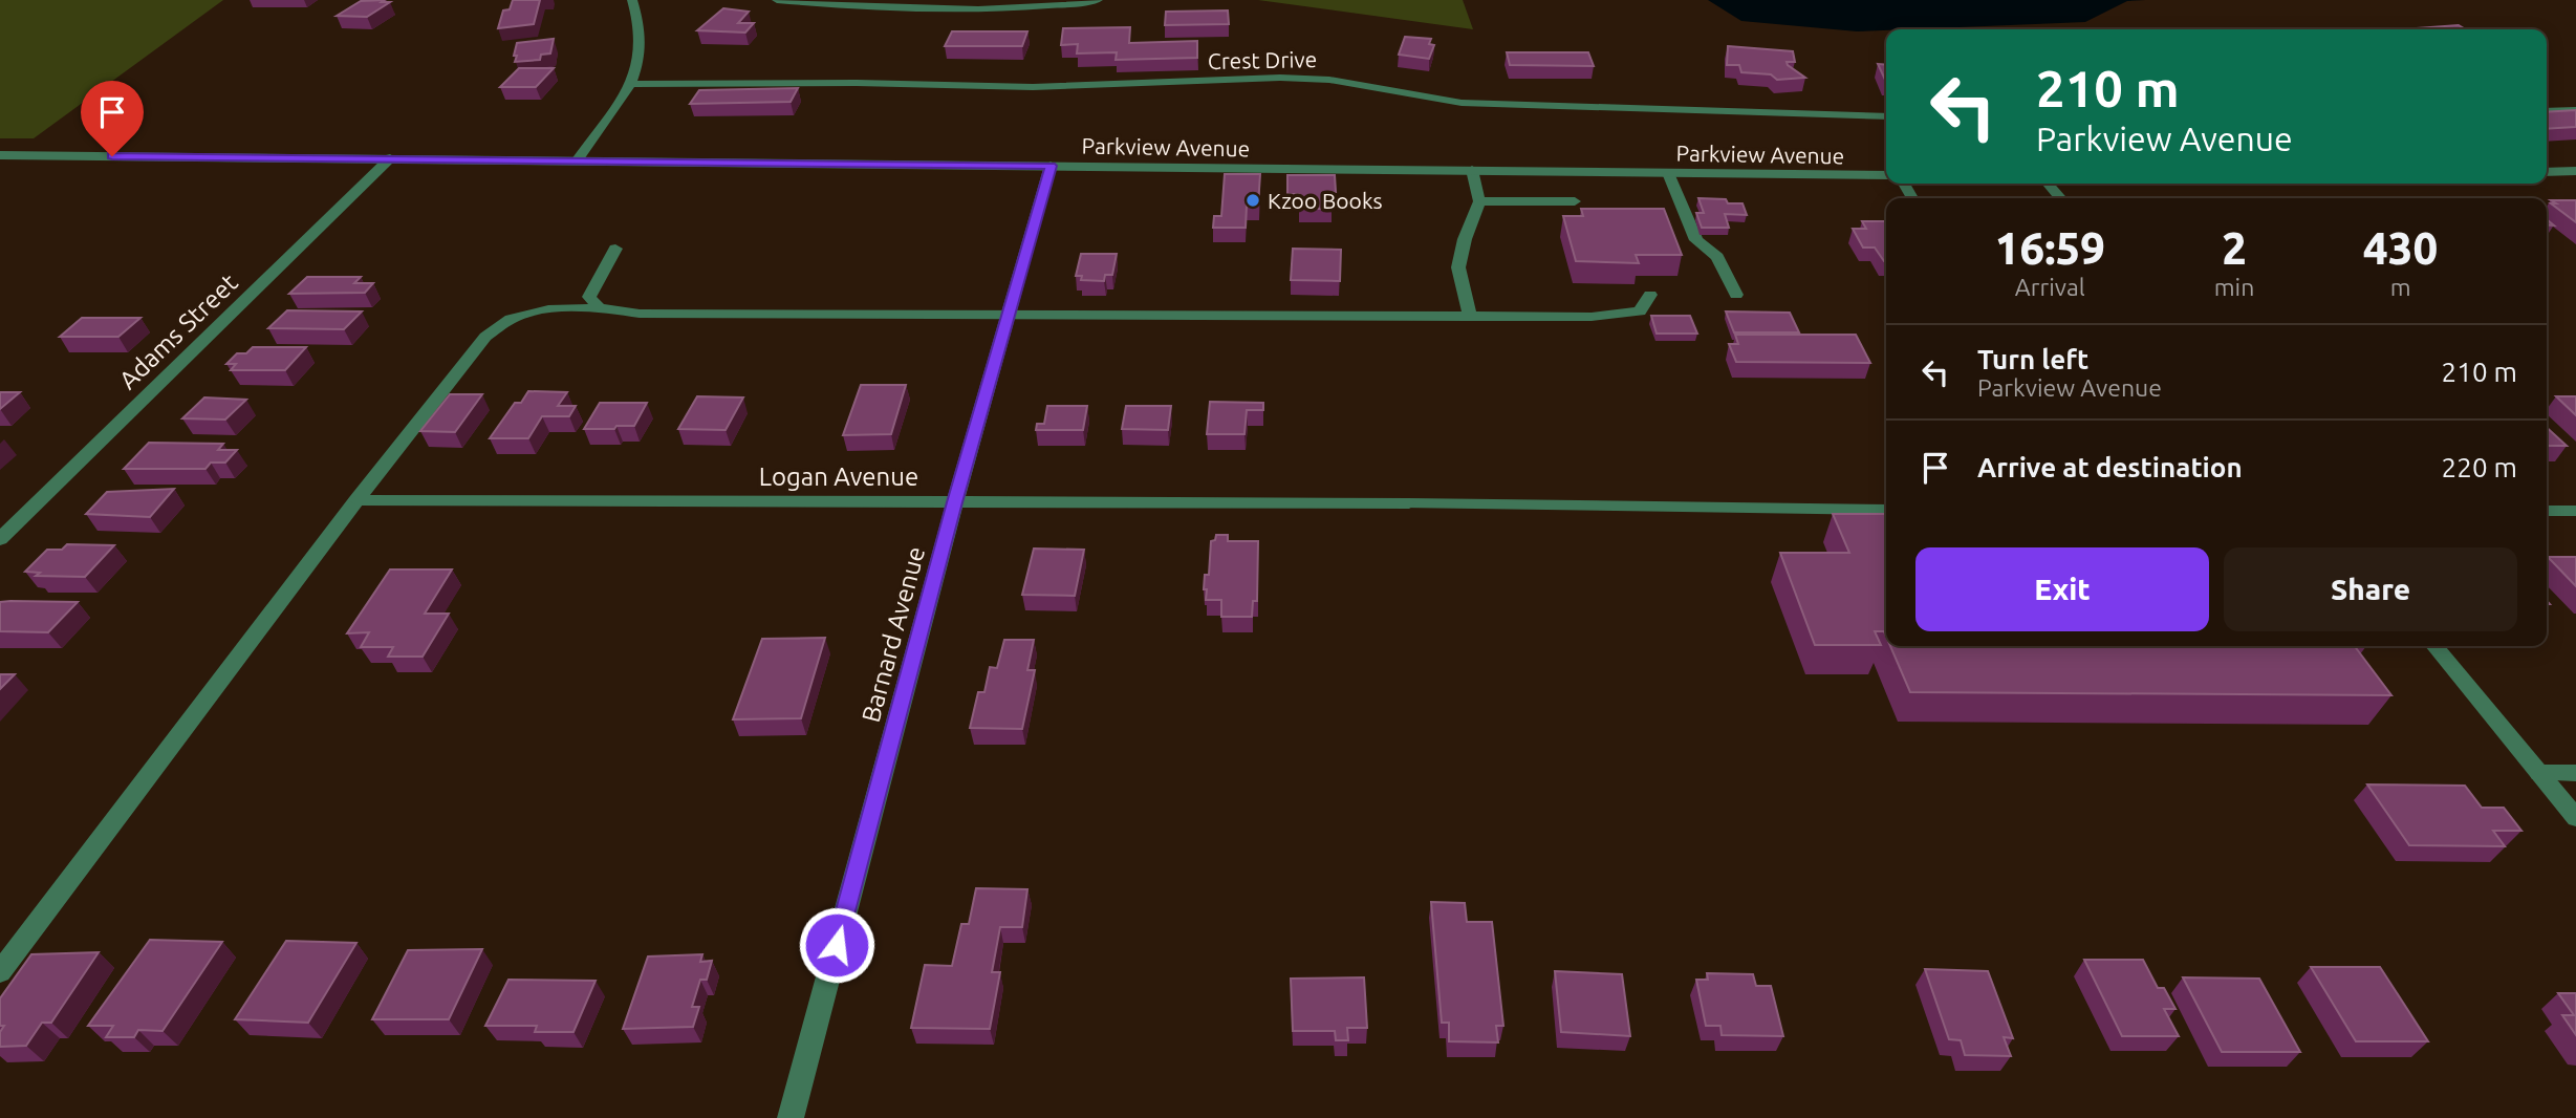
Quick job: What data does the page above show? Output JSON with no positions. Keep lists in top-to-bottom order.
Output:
{
  "streets": {
    "street": [
      "Crest Drive",
      "Parkview Avenue",
      "Adams Street",
      "Logan Avenue",
      "Barnard Avenue"
    ]
  },
  "crossings": [
    ["Parkview Avenue", "Adams Street"],
    ["Parkview Avenue", "Barnard Avenue"],
    ["Logan Avenue", "Barnard Avenue"]
  ],
  "places": ["Kzoo Books"],
  "page": {
    "turn": ["210 m", "Parkview Avenue"],
    "eta": [
      "16:59",
      "Arrival",
      "2",
      "min",
      "430",
      "m"
    ],
    "list": [
      {
        "name": "Turn left",
        "note": "Parkview Avenue",
        "value": "210 m"
      },
      {
        "name": "Arrive at destination",
        "value": "220 m"
      }
    ],
    "buttons": ["Exit", "Share"]
  }
}
